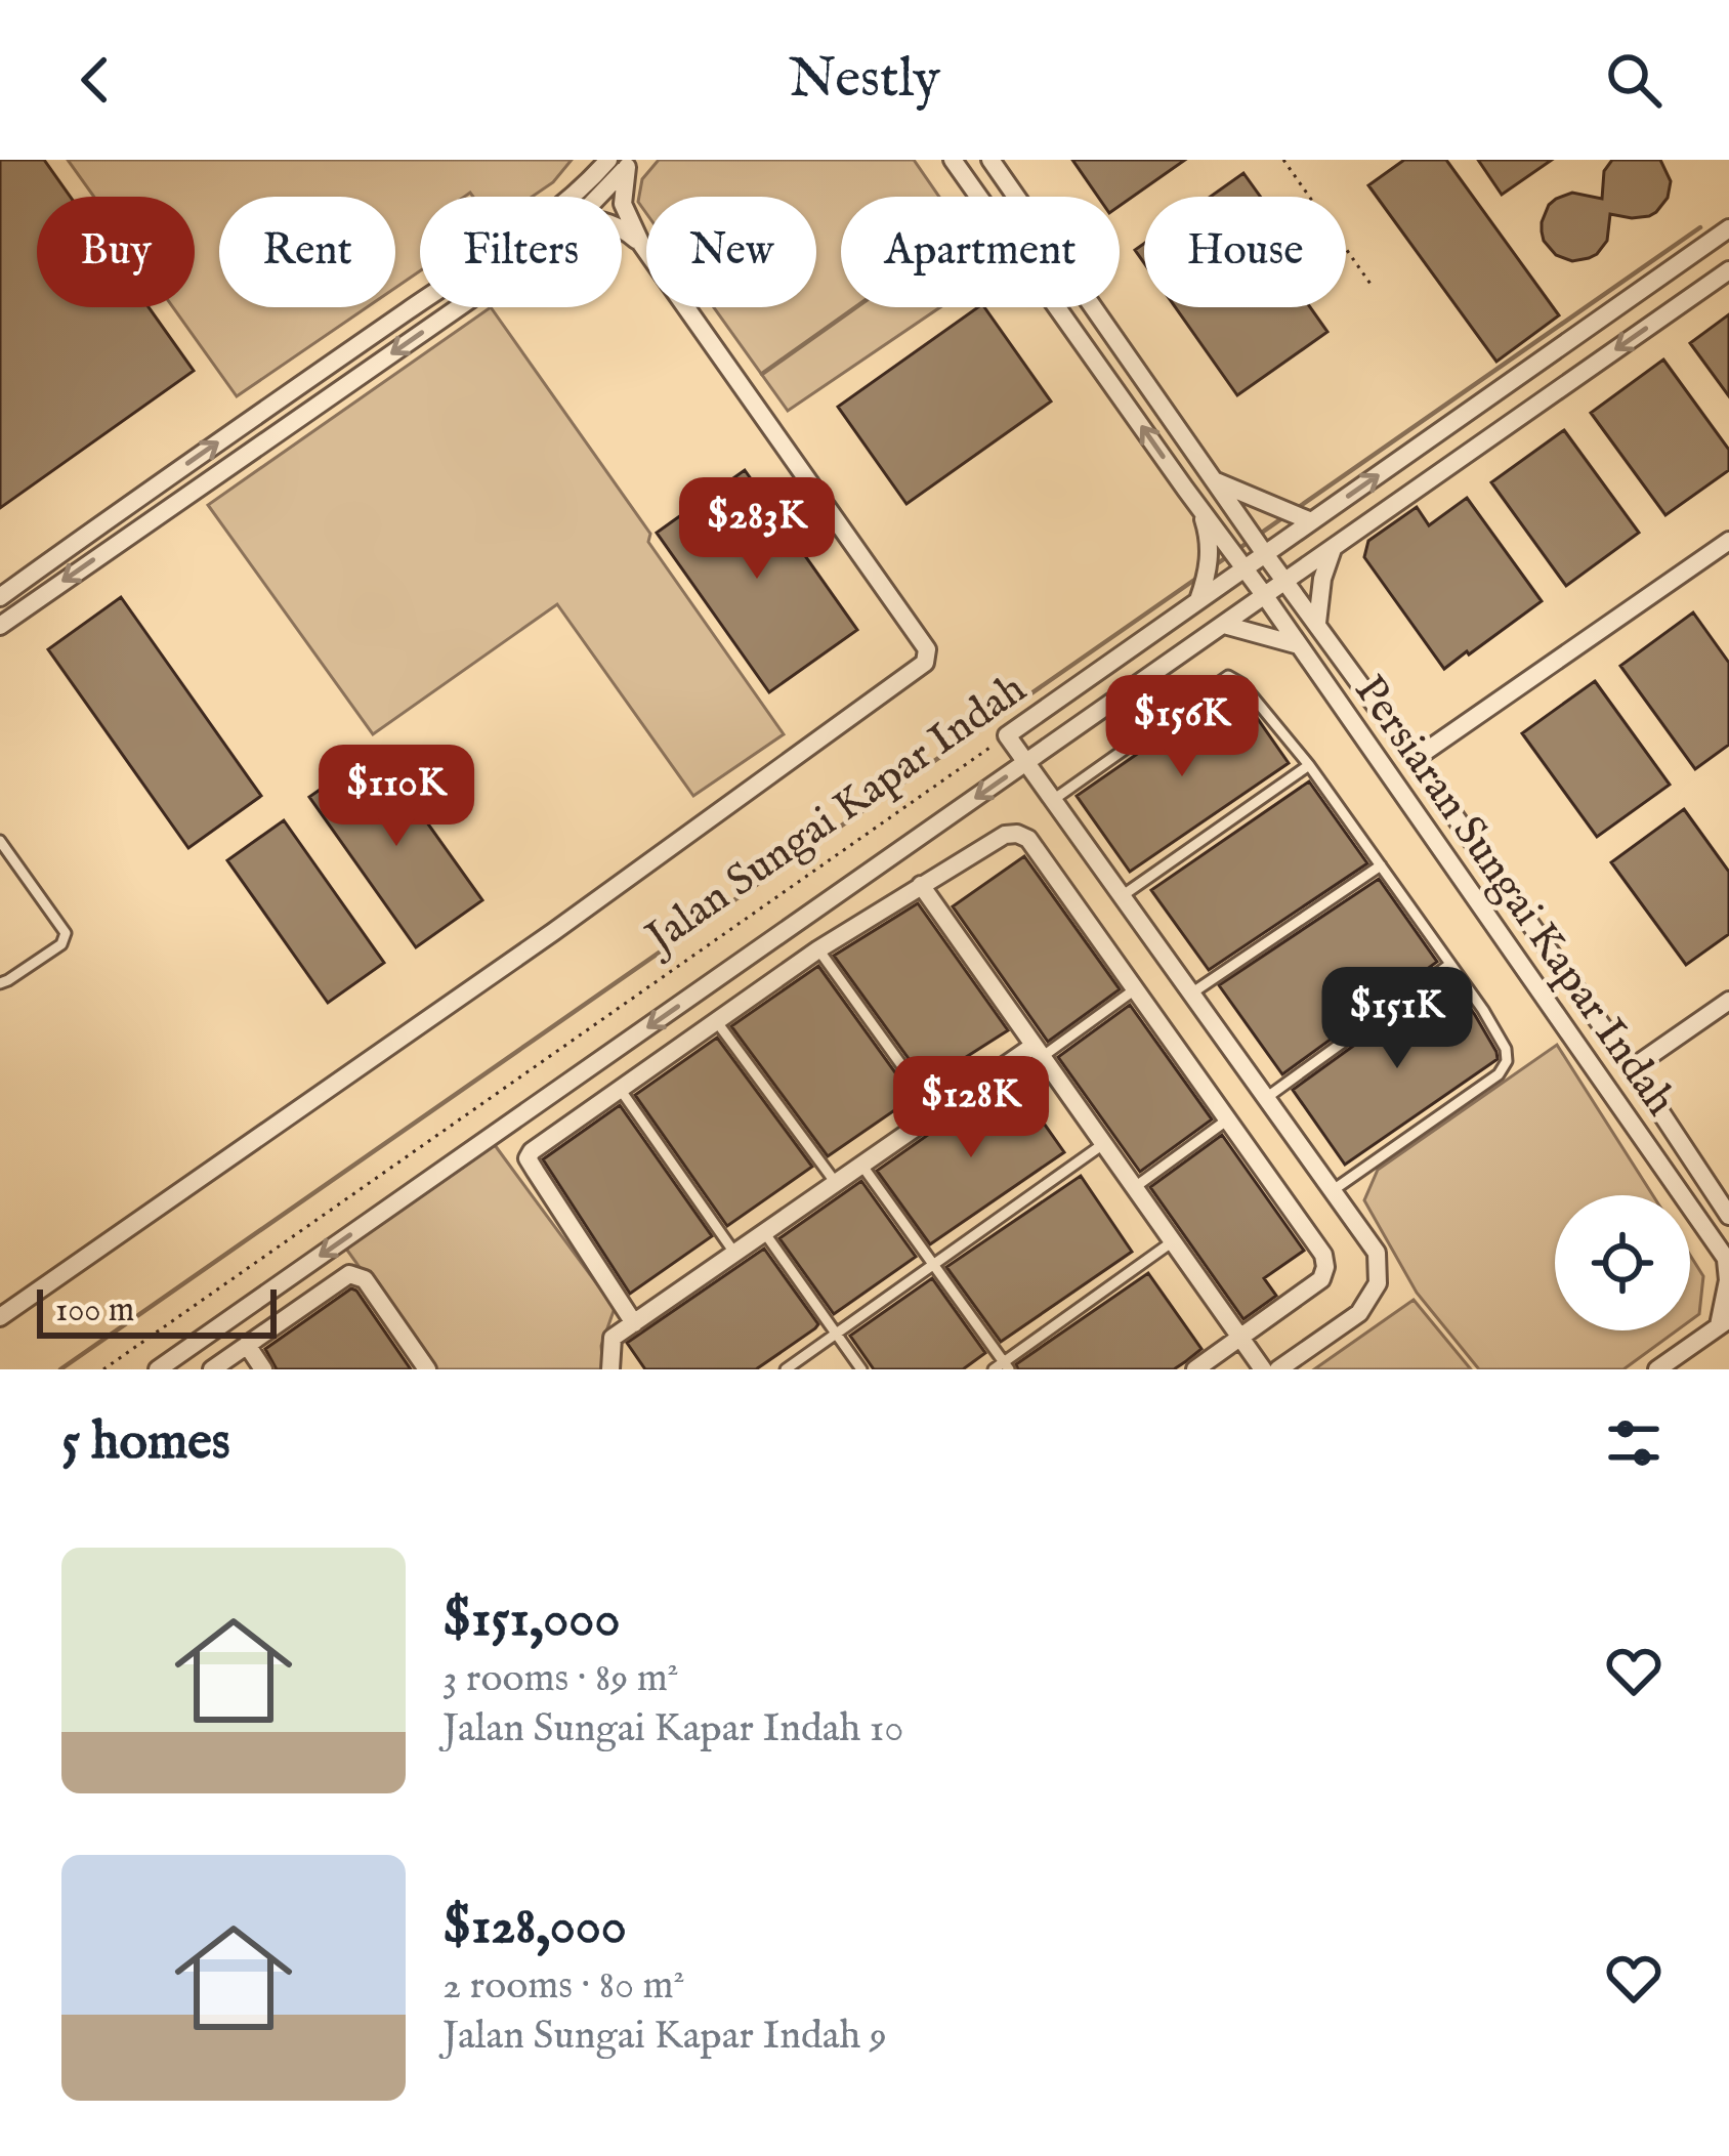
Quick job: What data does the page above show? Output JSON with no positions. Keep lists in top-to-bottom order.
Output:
{
  "streets": {
    "street": ["Jalan Sungai Kapar Indah", "Persiaran Sungai Kapar Indah"]
  },
  "crossings": [
    ["Jalan Sungai Kapar Indah", "Persiaran Sungai Kapar Indah"]
  ],
  "scale_bar": "100 m",
  "page": {
    "header": "Nestly",
    "chip": [
      "Buy",
      "Rent",
      "Filters",
      "New",
      "Apartment",
      "House"
    ],
    "price": [
      "$283K",
      "$156K",
      "$110K",
      "$151K",
      "$128K"
    ],
    "scale": "100 m",
    "heading": "5 homes",
    "list": [
      {
        "name": "$151,000",
        "note": "3 rooms · 89 m² · Jalan Sungai Kapar Indah 10"
      },
      {
        "name": "$128,000",
        "note": "2 rooms · 80 m² · Jalan Sungai Kapar Indah 9"
      }
    ]
  }
}
